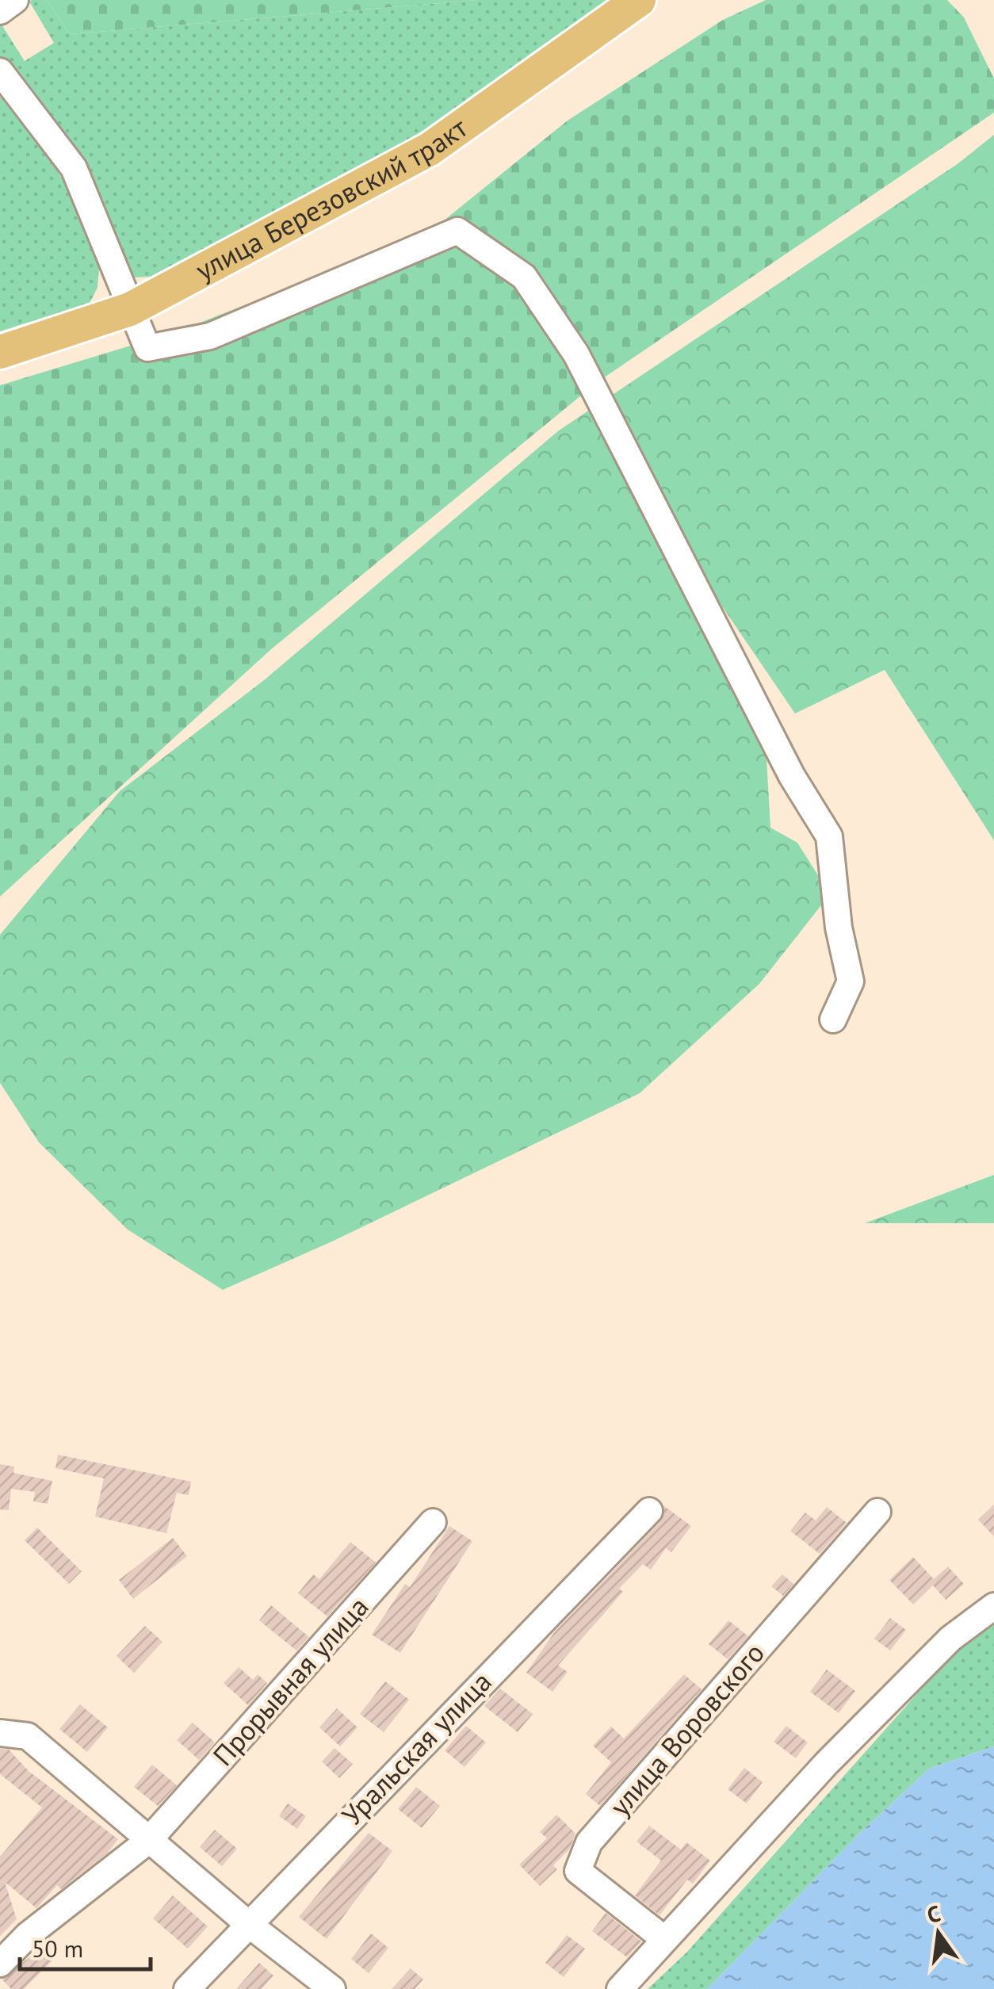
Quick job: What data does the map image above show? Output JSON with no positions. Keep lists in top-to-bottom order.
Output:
{
  "streets": {
    "main road": ["улица Березовский тракт"],
    "street": ["Прорывная улица", "улица Воровского", "Уральская улица"]
  },
  "scale_bar": "50 m",
  "north": "top"
}
